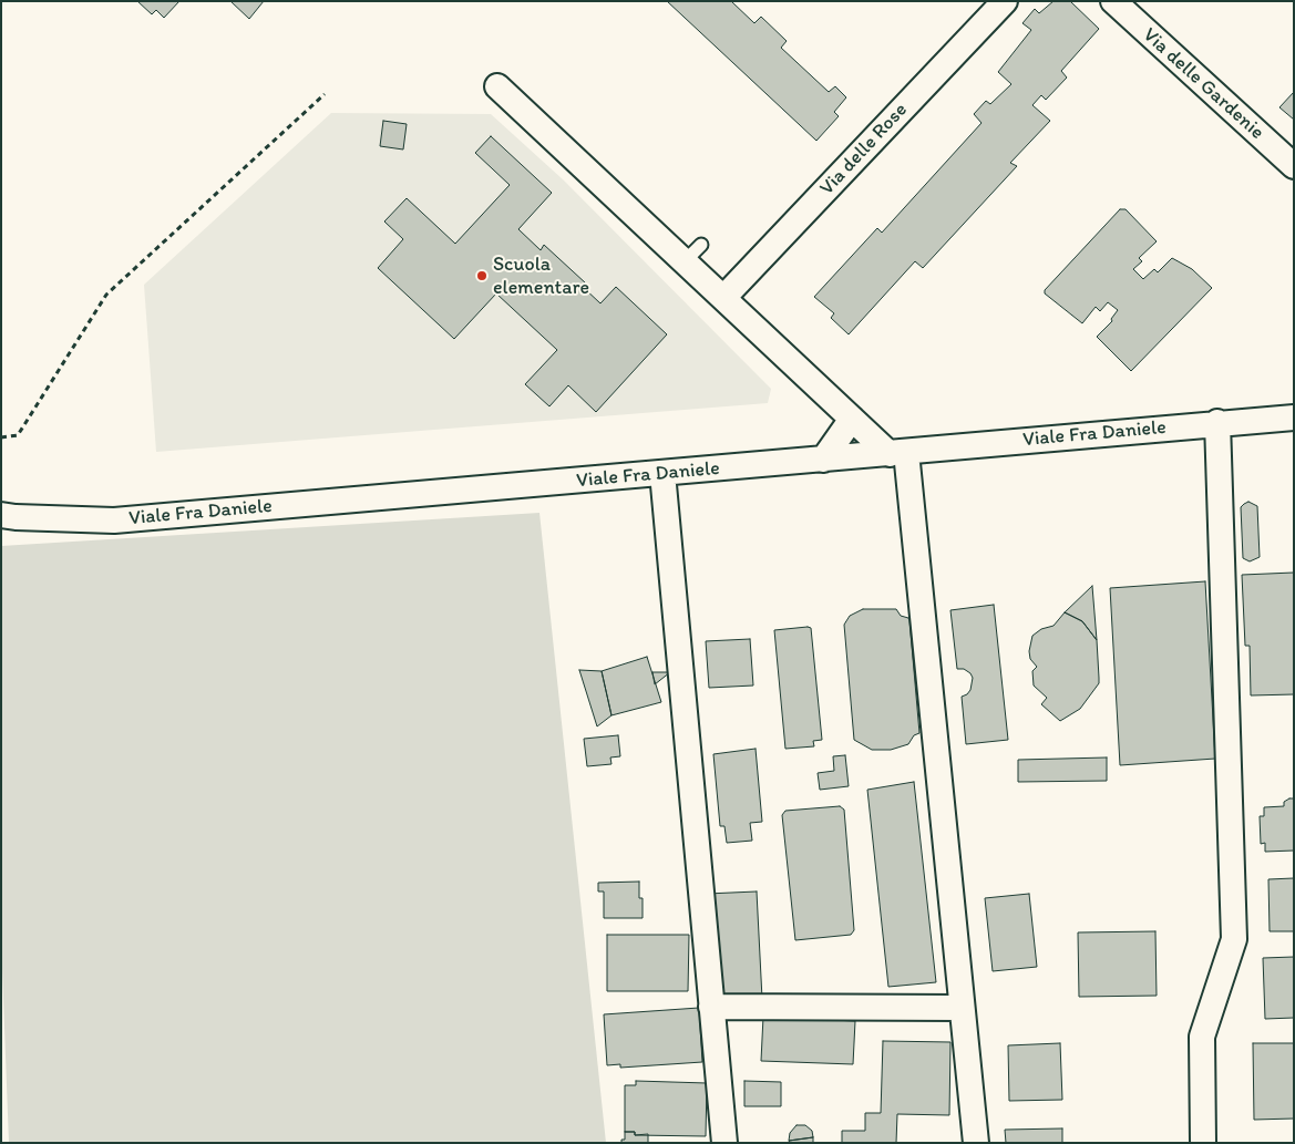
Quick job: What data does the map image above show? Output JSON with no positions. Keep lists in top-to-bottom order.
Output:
{
  "streets": {
    "street": ["Via delle Gardenie", "Via delle Rose", "Viale Fra Daniele"]
  },
  "places": ["Scuola elementare"]
}
